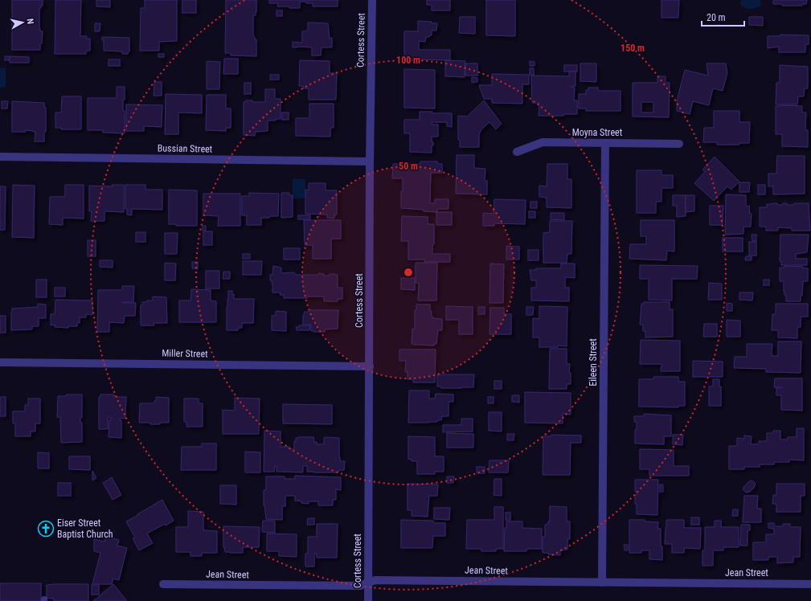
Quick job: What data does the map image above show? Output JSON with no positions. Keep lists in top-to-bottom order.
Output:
{
  "streets": {
    "street": [
      "Cortess Street",
      "Moyna Street",
      "Bussian Street",
      "Miller Street",
      "Eileen Street",
      "Jean Street"
    ]
  },
  "crossings": [
    ["Cortess Street", "Bussian Street"],
    ["Cortess Street", "Miller Street"],
    ["Cortess Street", "Jean Street"],
    ["Moyna Street", "Eileen Street"],
    ["Eileen Street", "Jean Street"]
  ],
  "places": {
    "church": ["Eiser Street Baptist Church"]
  },
  "scale_bar": "20 m",
  "north": "right",
  "rings": ["150 m", "100 m", "50 m"]
}
